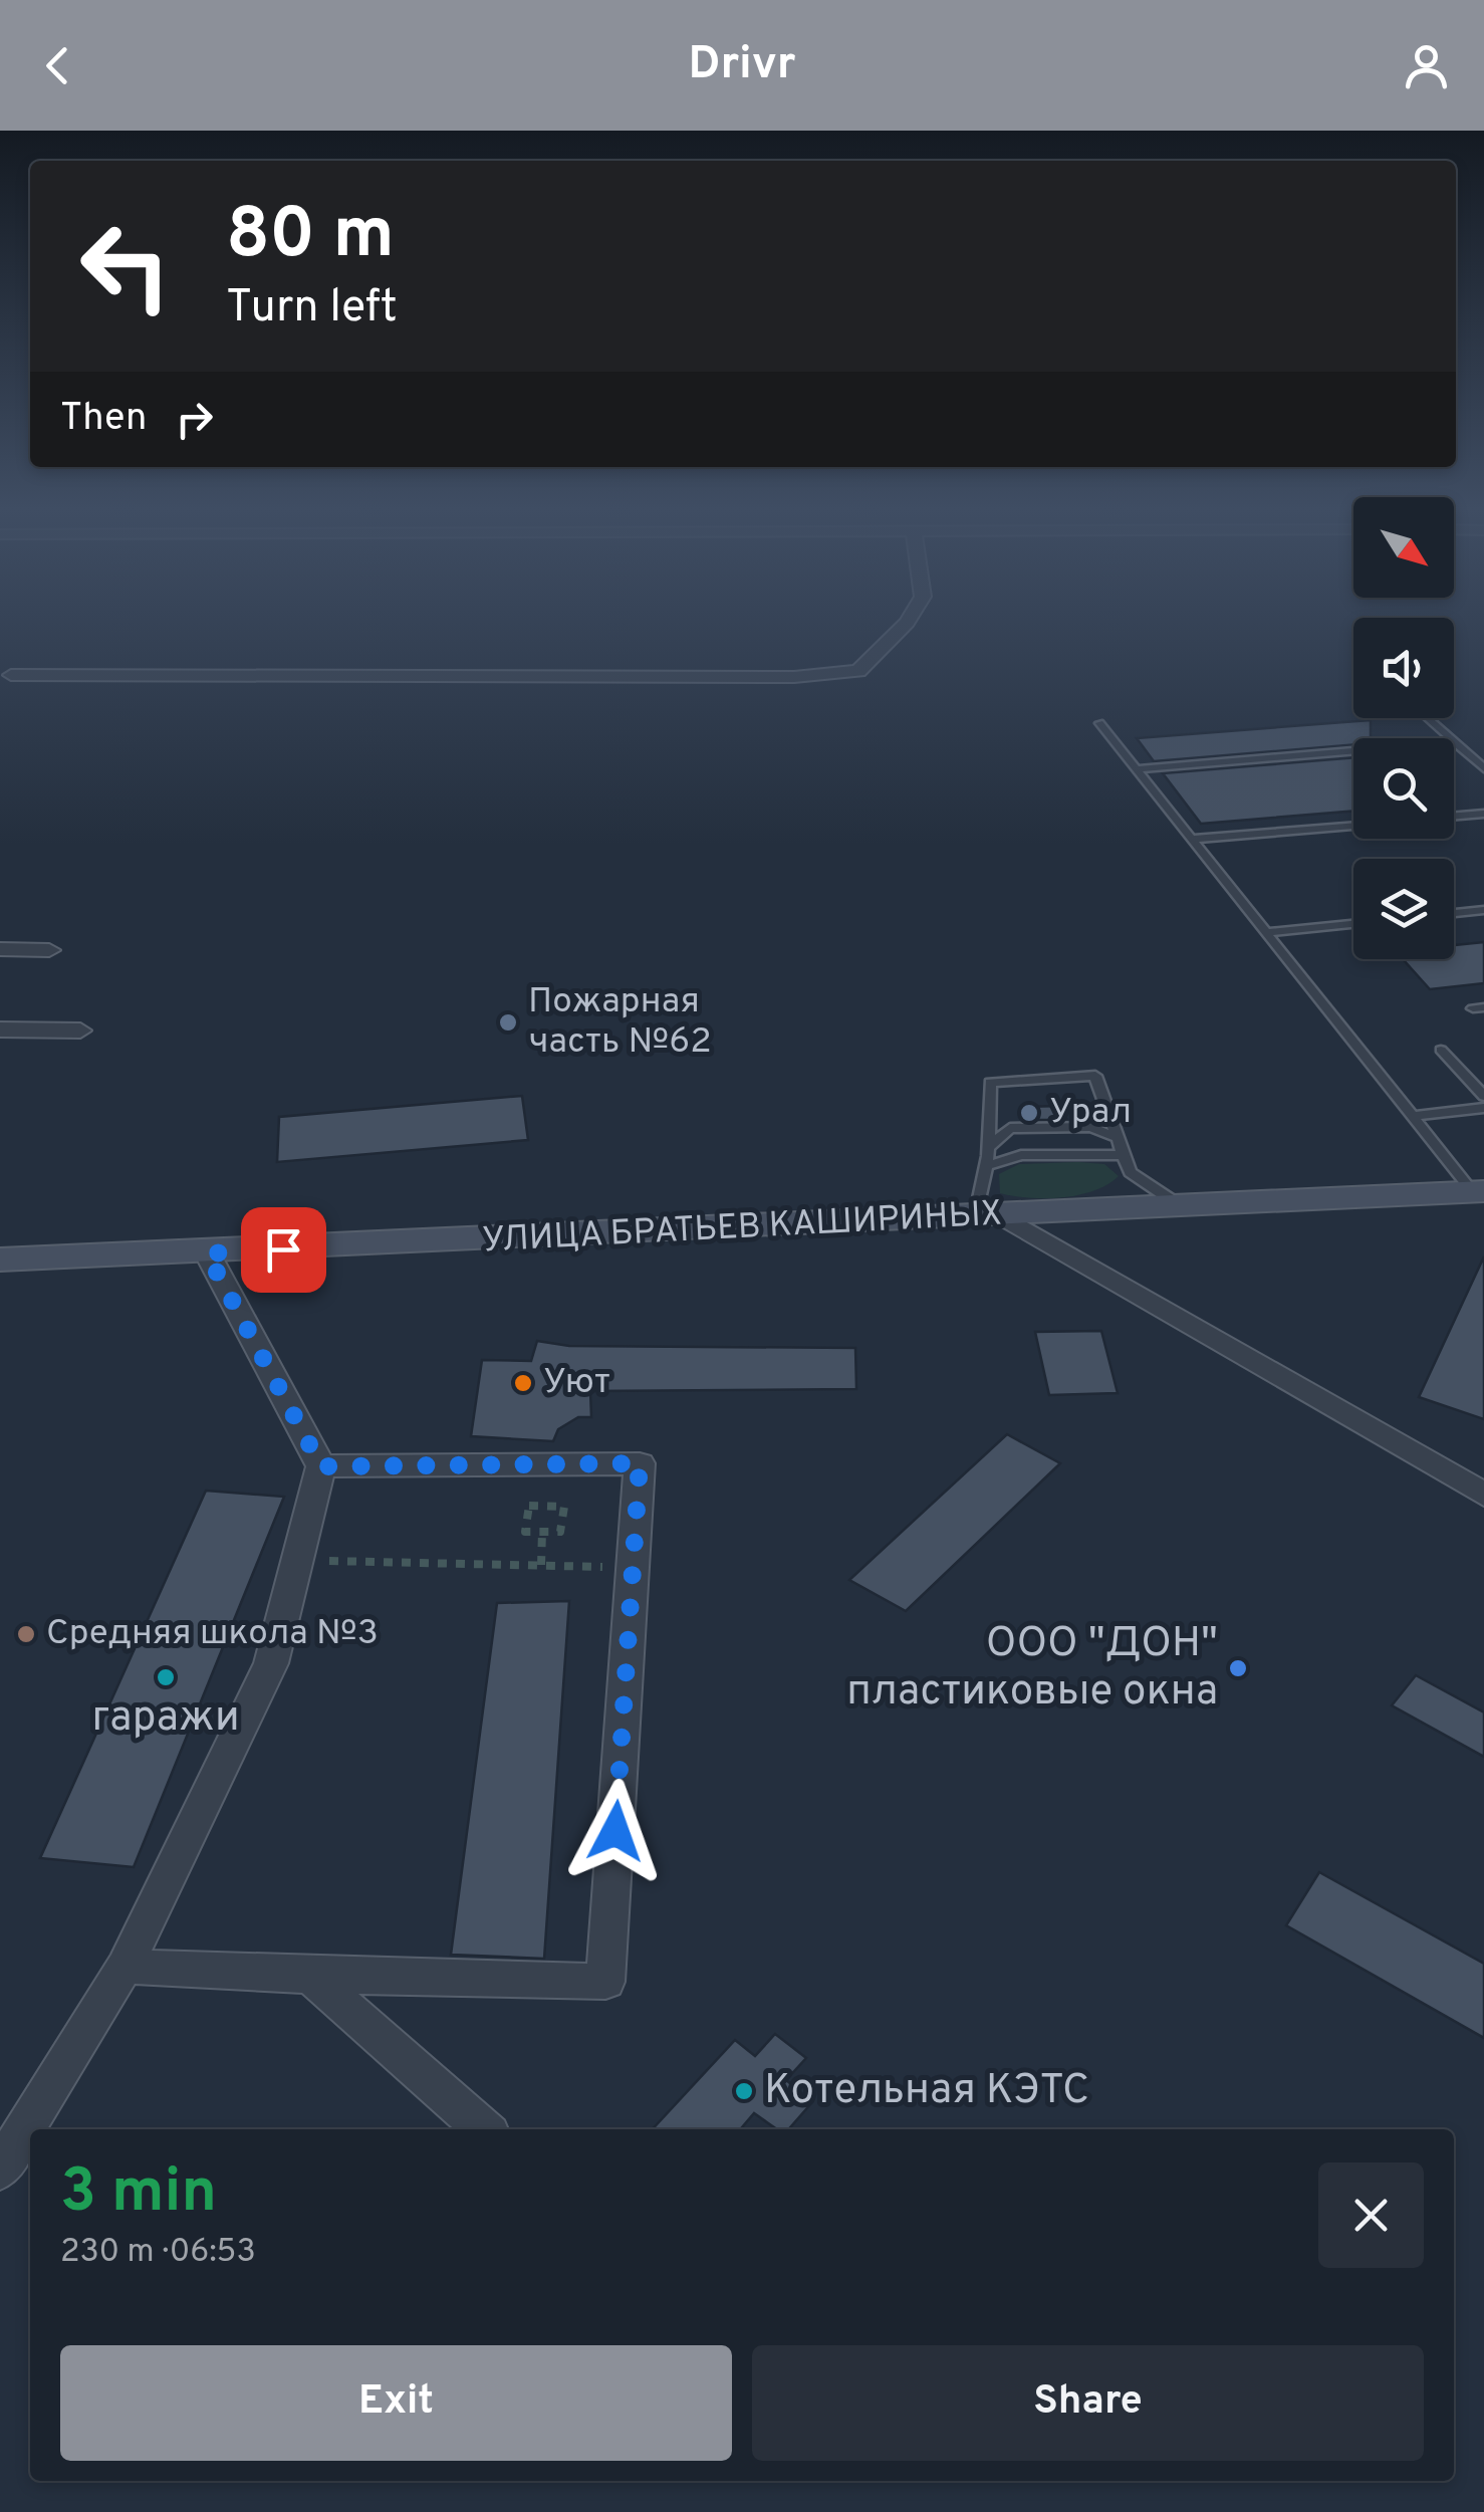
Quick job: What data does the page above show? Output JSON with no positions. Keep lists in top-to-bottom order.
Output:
{
  "streets": {
    "main road": ["УЛИЦА БРАТЬЕВ КАШИРИНЫХ"]
  },
  "places": [
    "Пожарная часть №62",
    "Урал",
    "Уют",
    "Средняя школа №3",
    "ООО \"ДОН\" пластиковые окна",
    "гаражи",
    "Котельная КЭТС"
  ],
  "north": "bottom right",
  "page": {
    "header": "Drivr",
    "turn": ["80 m", "Turn left"],
    "then": "Then",
    "heading": ["3 min", "230 m · 06:53"],
    "buttons": ["Exit", "Share"]
  }
}
